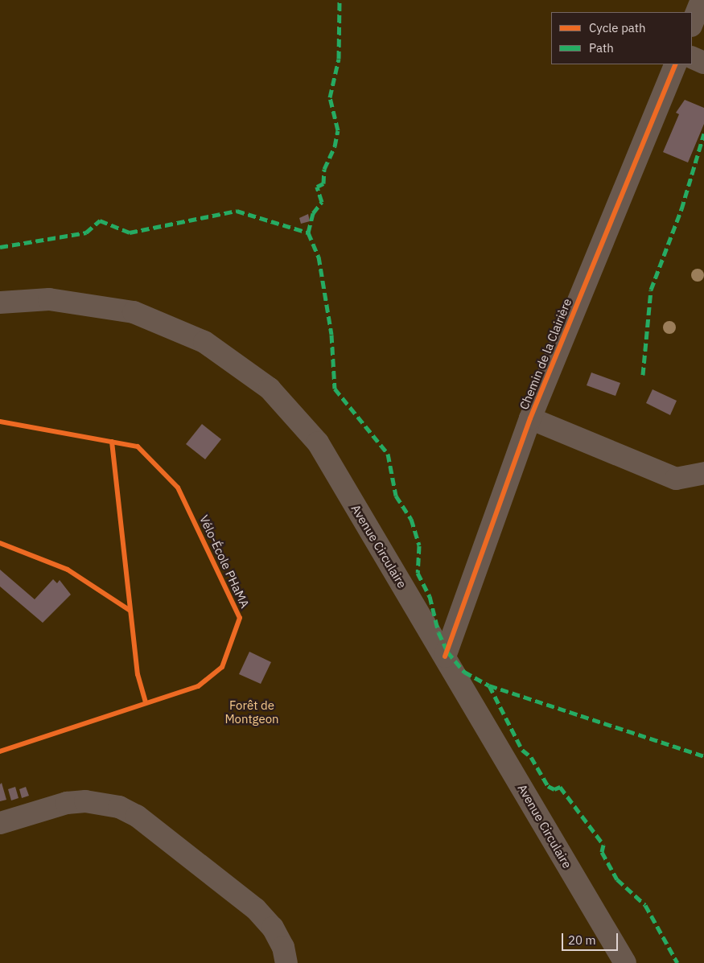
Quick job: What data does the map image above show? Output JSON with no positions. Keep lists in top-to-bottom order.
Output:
{
  "streets": {
    "street": ["Chemin de la Clairière", "Avenue Circulaire"],
    "cycle path": ["Vélo-École PHaMA"]
  },
  "crossings": [
    ["Chemin de la Clairière", "Avenue Circulaire"]
  ],
  "parks": ["Forêt de Montgeon"],
  "legend": ["Cycle path", "Path"],
  "scale_bar": "20 m"
}
